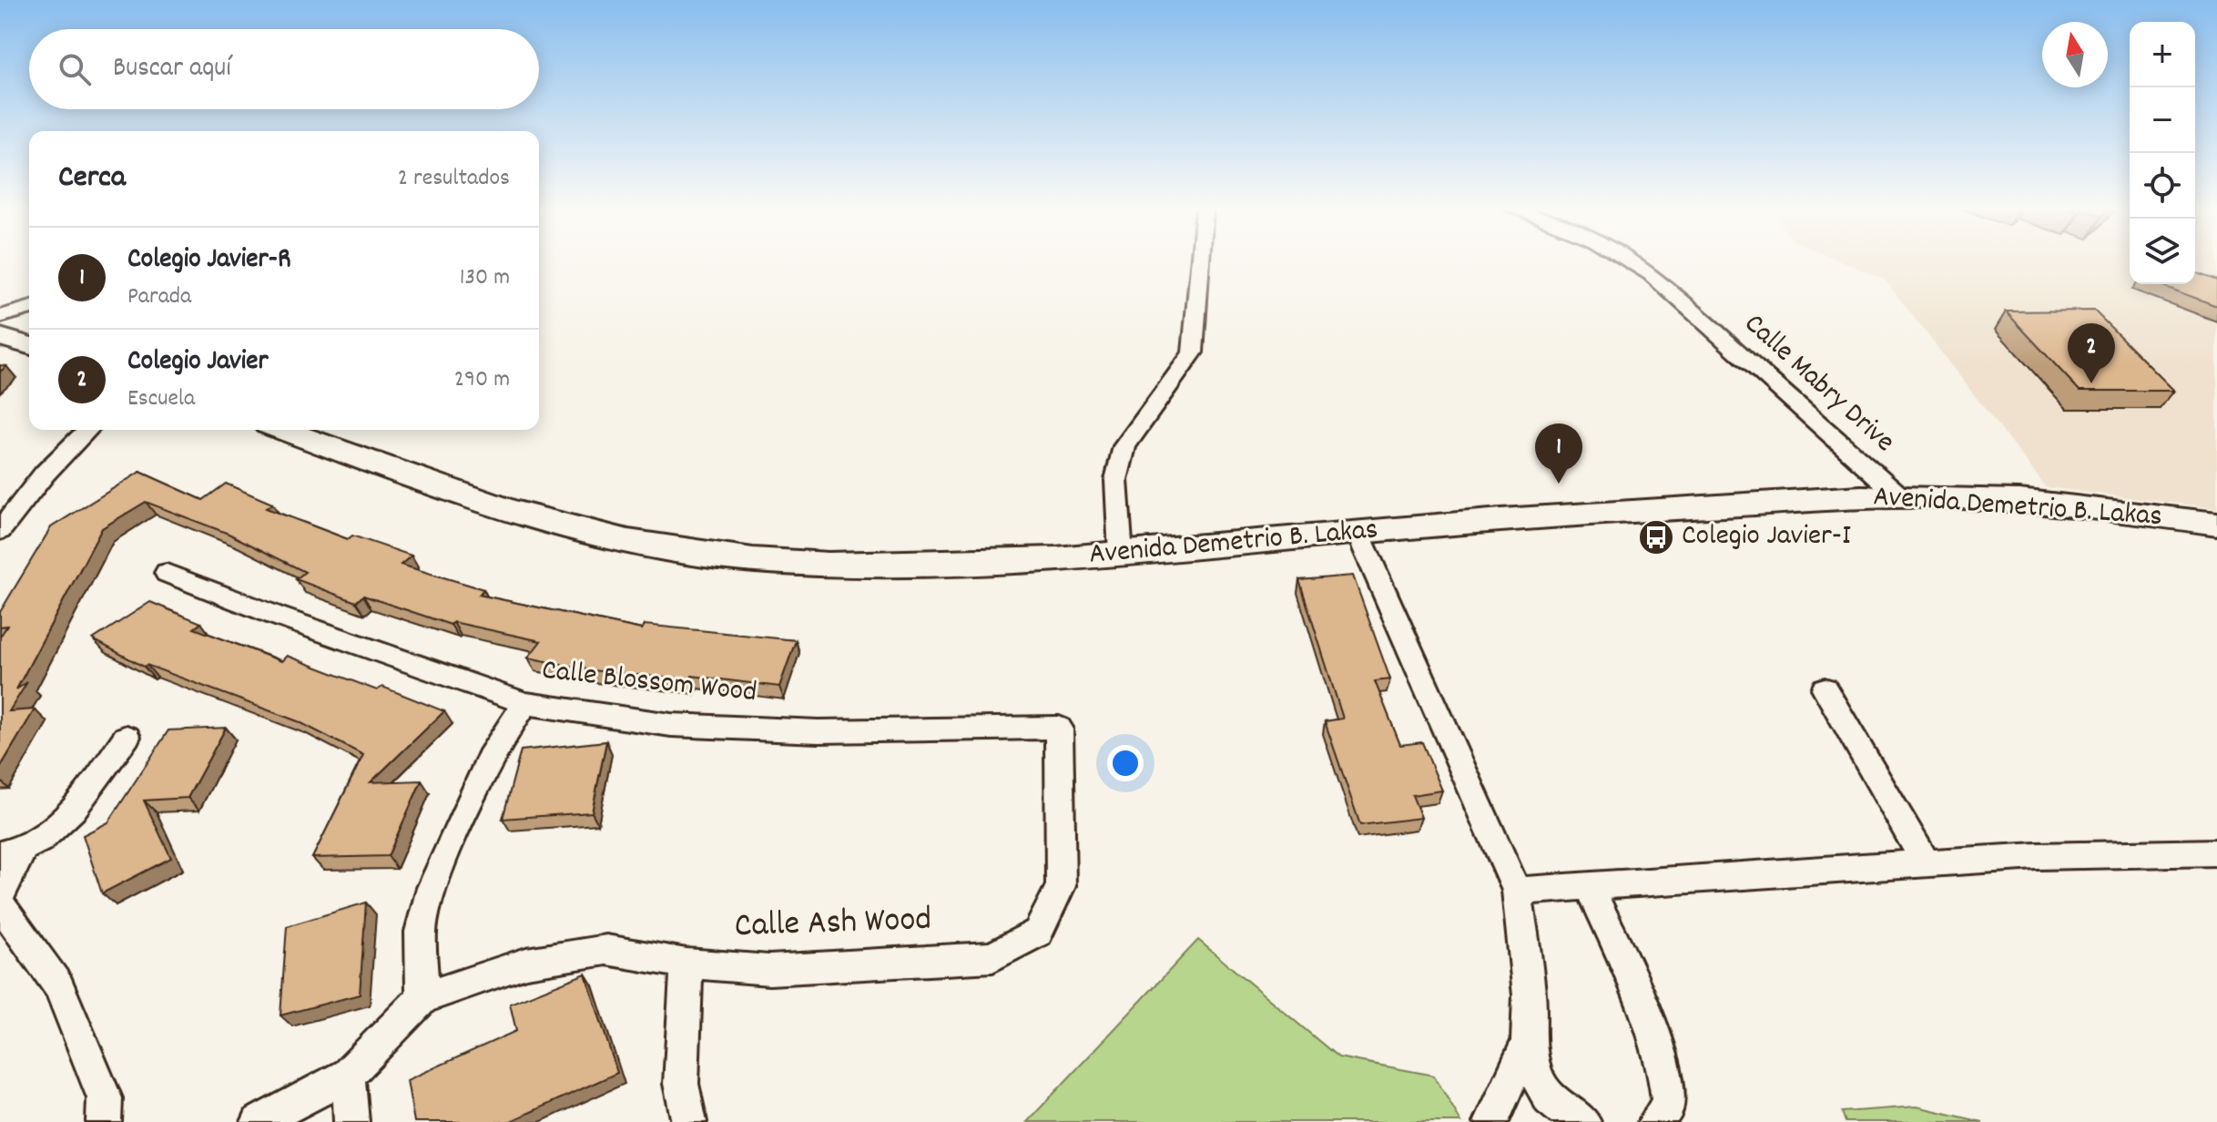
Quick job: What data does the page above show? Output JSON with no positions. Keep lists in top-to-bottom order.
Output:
{
  "streets": {
    "street": [
      "Calle Mabry Drive",
      "Avenida Demetrio B. Lakas",
      "Calle Blossom Wood",
      "Calle Ash Wood"
    ]
  },
  "crossings": [
    ["Calle Mabry Drive", "Avenida Demetrio B. Lakas"],
    ["Calle Blossom Wood", "Calle Ash Wood"]
  ],
  "places": {
    "bus stop": ["Colegio Javier-I"]
  },
  "north": "top",
  "page": {
    "map_buttons": ["+", "−"],
    "search": "Buscar aquí",
    "heading": ["Cerca", "2 resultados"],
    "list": [
      {
        "mark": "1",
        "name": "Colegio Javier-R",
        "note": "Parada",
        "value": "130 m"
      },
      {
        "mark": "2",
        "name": "Colegio Javier",
        "note": "Escuela",
        "value": "290 m"
      }
    ],
    "pins": ["2", "1"]
  }
}
